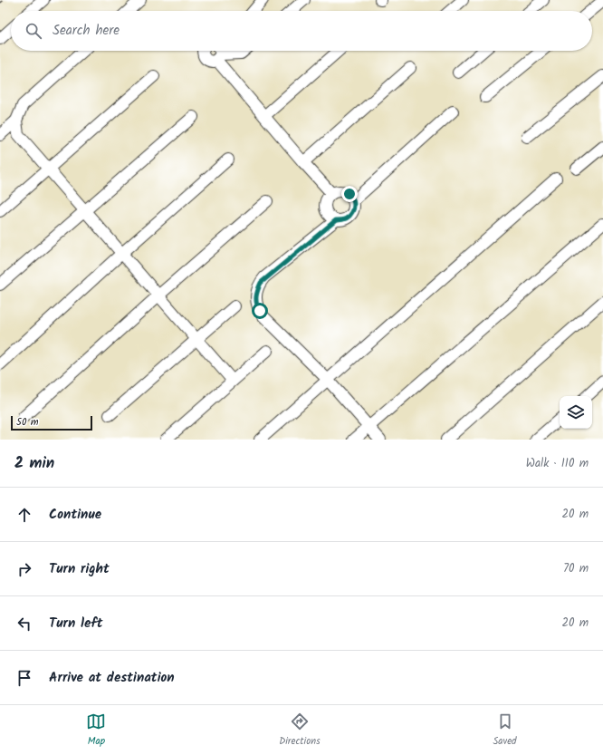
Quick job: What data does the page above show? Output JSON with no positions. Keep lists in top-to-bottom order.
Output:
{
  "scale_bar": "50 m",
  "page": {
    "search": "Search here",
    "scale": "50 m",
    "heading": ["2 min", "Walk · 110 m"],
    "list": [
      ["Continue", "20 m"],
      ["Turn right", "70 m"],
      ["Turn left", "20 m"],
      "Arrive at destination"
    ],
    "nav": ["Map", "Directions", "Saved"]
  }
}
